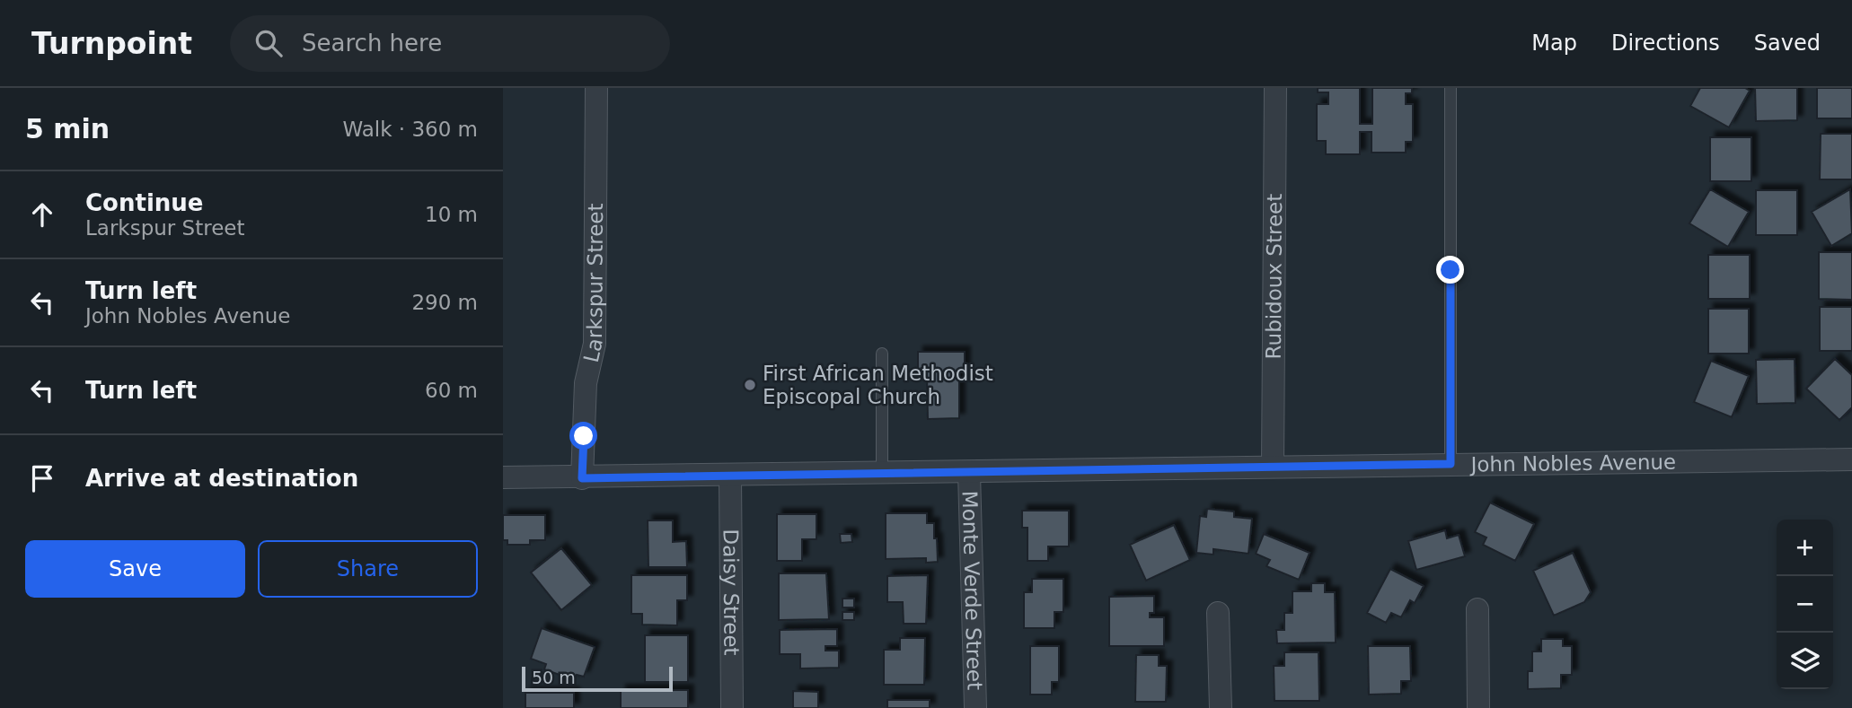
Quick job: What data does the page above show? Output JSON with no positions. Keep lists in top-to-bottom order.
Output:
{
  "streets": {
    "street": [
      "Rubidoux Street",
      "Larkspur Street",
      "John Nobles Avenue",
      "Monte Verde Street",
      "Daisy Street"
    ]
  },
  "crossings": [
    ["Rubidoux Street", "John Nobles Avenue"],
    ["Larkspur Street", "John Nobles Avenue"],
    ["John Nobles Avenue", "Monte Verde Street"],
    ["John Nobles Avenue", "Daisy Street"]
  ],
  "places": ["First African Methodist Episcopal Church"],
  "scale_bar": "50 m",
  "page": {
    "header": "Turnpoint",
    "search": "Search here",
    "nav": ["Map", "Directions", "Saved"],
    "heading": ["5 min", "Walk · 360 m"],
    "list": [
      ["Continue", "Larkspur Street", "10 m"],
      ["Turn left", "John Nobles Avenue", "290 m"],
      ["Turn left", "60 m"],
      "Arrive at destination"
    ],
    "map_buttons": ["+", "−"],
    "buttons": ["Save", "Share"],
    "scale": "50 m"
  }
}
